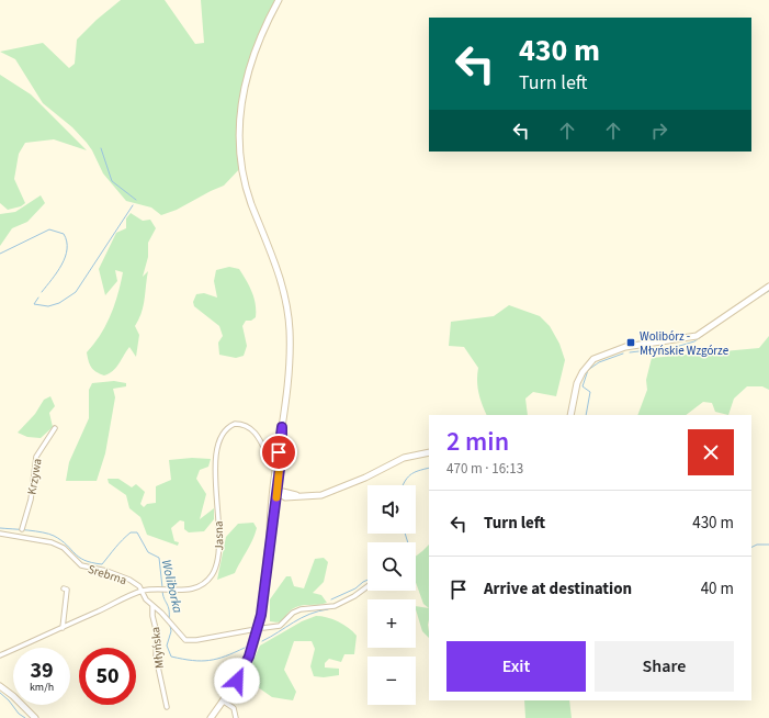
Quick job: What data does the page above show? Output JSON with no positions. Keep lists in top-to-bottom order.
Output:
{
  "streets": {
    "street": [
      "Krzywa",
      "Jasna",
      "Srebrna",
      "Młyńska"
    ]
  },
  "crossings": [
    ["Jasna", "Srebrna"]
  ],
  "water": ["Woliborka"],
  "places": {
    "transit": ["Wolibórz - Młyńskie Wzgórze"]
  },
  "page": {
    "turn": ["430 m", "Turn left"],
    "heading": ["2 min", "470 m · 16:13"],
    "map_buttons": ["+", "−"],
    "list": [
      {
        "name": "Turn left",
        "value": "430 m"
      },
      {
        "name": "Arrive at destination",
        "value": "40 m"
      }
    ],
    "buttons": ["Exit", "Share"],
    "speed": "39 km/h",
    "limit": "50"
  }
}
